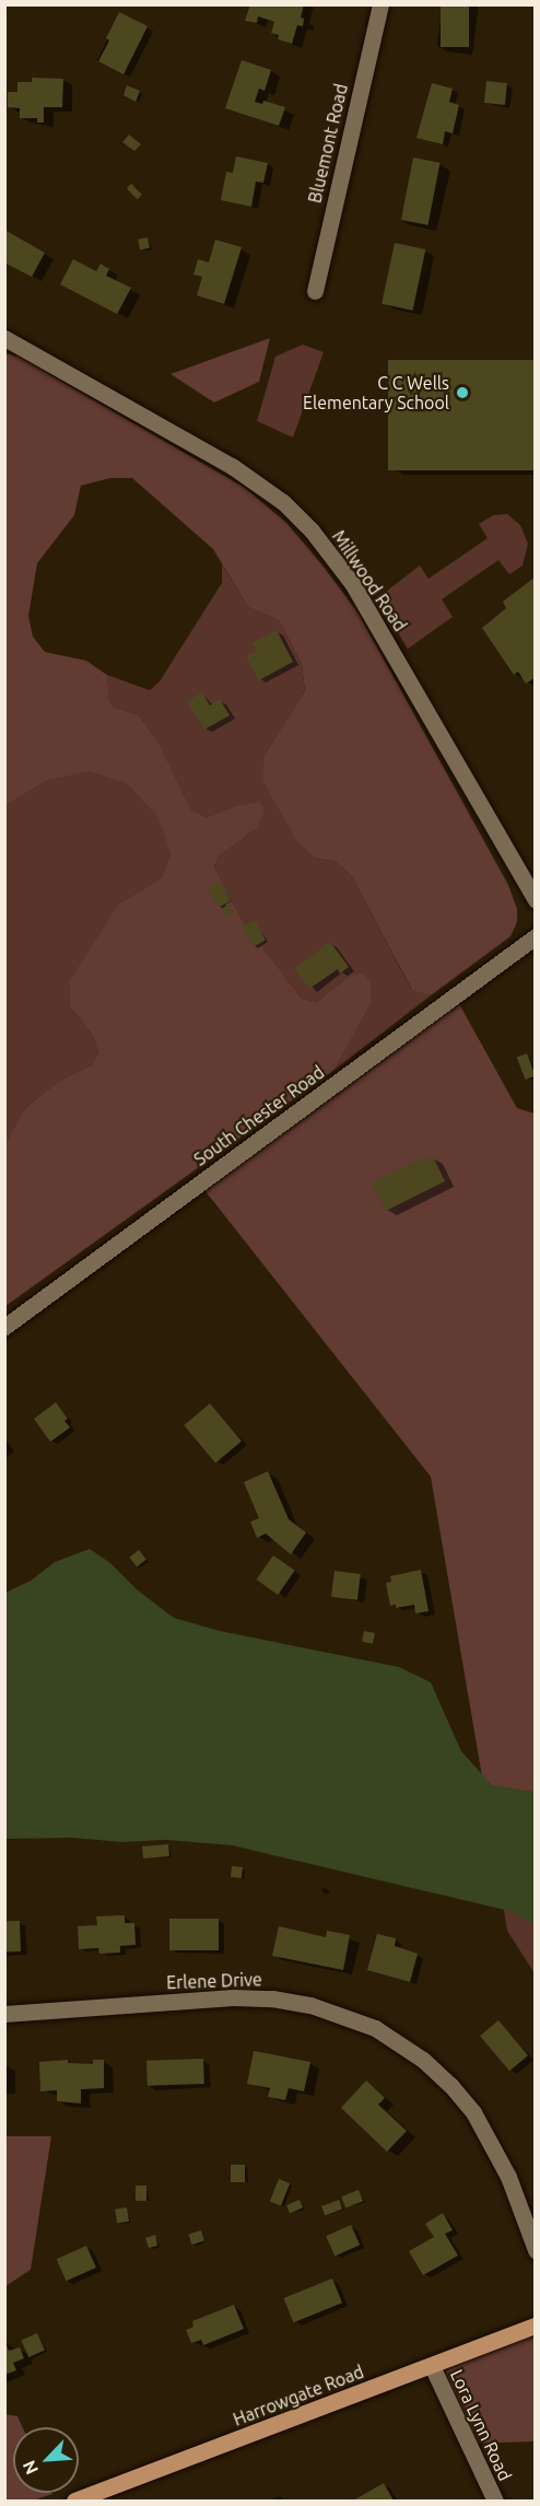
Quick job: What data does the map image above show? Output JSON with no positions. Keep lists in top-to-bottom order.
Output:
{
  "streets": {
    "main road": ["Harrowgate Road"],
    "street": [
      "Bluemont Road",
      "Millwood Road",
      "South Chester Road",
      "Erlene Drive",
      "Lora Lynn Road"
    ]
  },
  "crossings": [
    ["Harrowgate Road", "Lora Lynn Road"]
  ],
  "places": ["C C Wells Elementary School"],
  "north": "bottom left"
}
